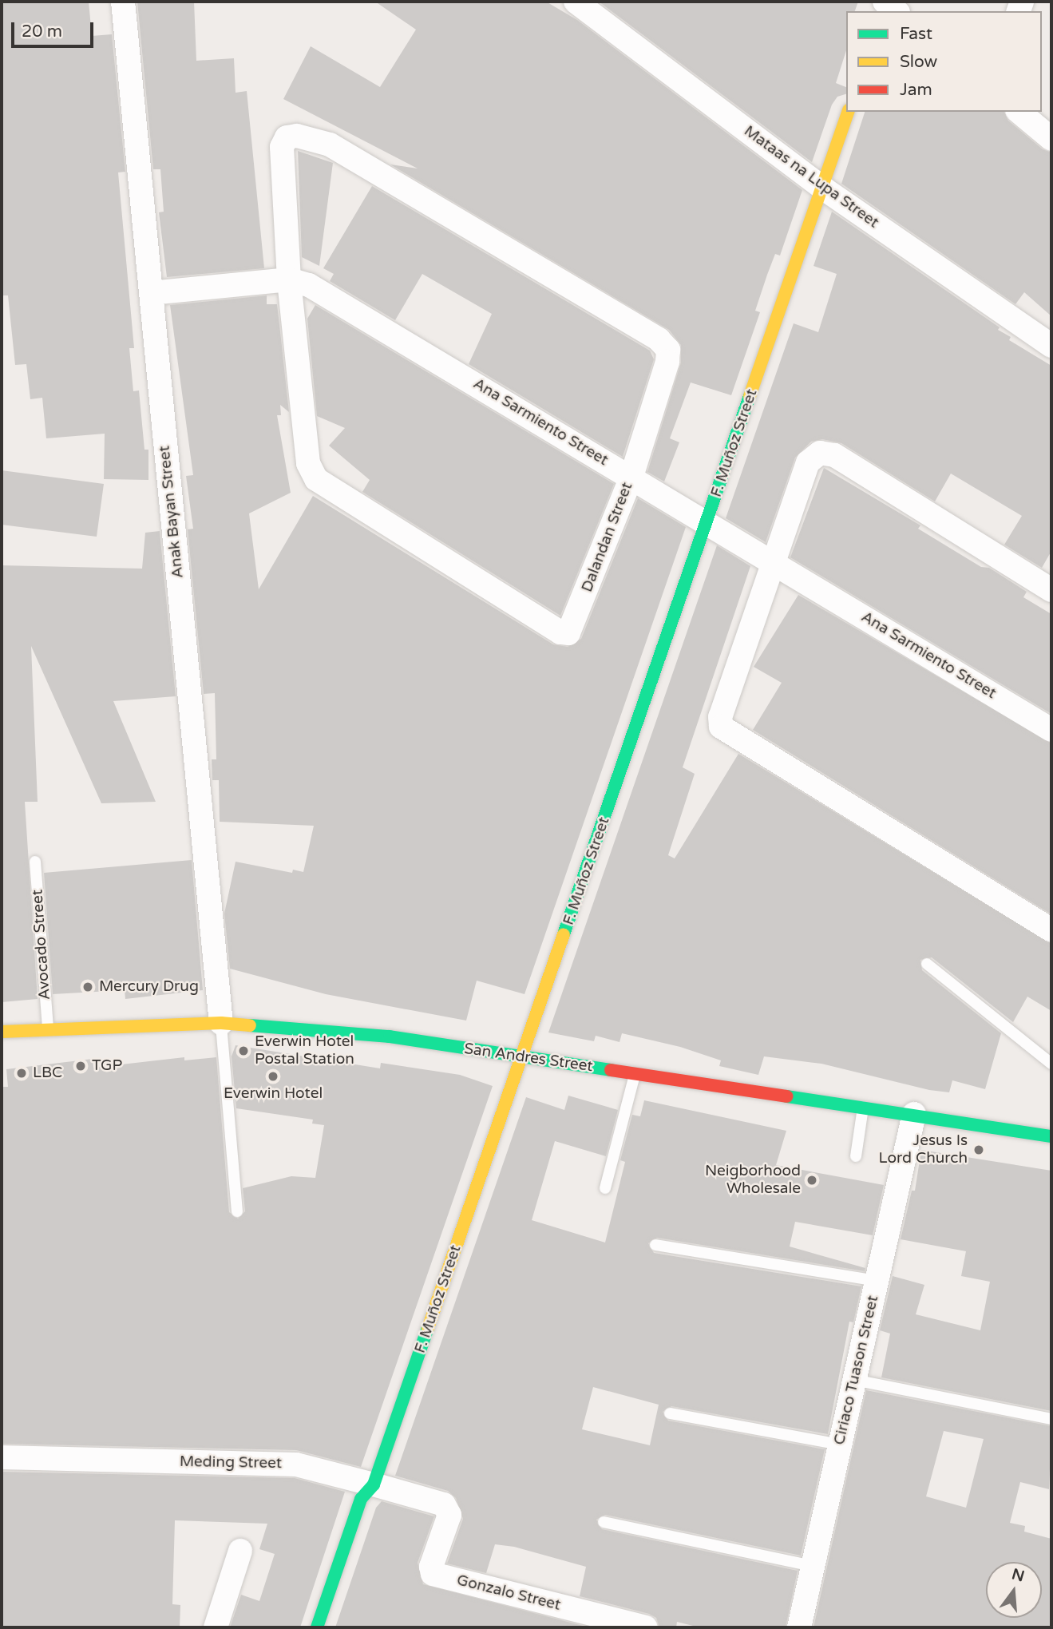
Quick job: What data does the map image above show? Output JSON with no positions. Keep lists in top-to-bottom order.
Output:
{
  "streets": {
    "street": [
      "Mataas na Lupa Street",
      "Ana Sarmiento Street",
      "F. Muñoz Street",
      "Anak Bayan Street",
      "Dalandan Street",
      "San Andres Street",
      "Ciriaco Tuason Street",
      "Meding Street",
      "Gonzalo Street"
    ],
    "lane": ["Avocado Street"]
  },
  "crossings": [
    ["Mataas na Lupa Street", "F. Muñoz Street"],
    ["Ana Sarmiento Street", "F. Muñoz Street"],
    ["Ana Sarmiento Street", "Anak Bayan Street"],
    ["Ana Sarmiento Street", "Dalandan Street"],
    ["F. Muñoz Street", "San Andres Street"],
    ["F. Muñoz Street", "Meding Street"],
    ["Anak Bayan Street", "San Andres Street"],
    ["Avocado Street", "San Andres Street"],
    ["San Andres Street", "Ciriaco Tuason Street"],
    ["Meding Street", "Gonzalo Street"]
  ],
  "places": [
    "Mercury Drug",
    "Everwin Hotel Postal Station",
    "TGP",
    "LBC",
    "Everwin Hotel",
    "Jesus Is Lord Church",
    "Neigborhood Wholesale"
  ],
  "legend": ["Fast", "Slow", "Jam"],
  "scale_bar": "20 m",
  "north": "top"
}
